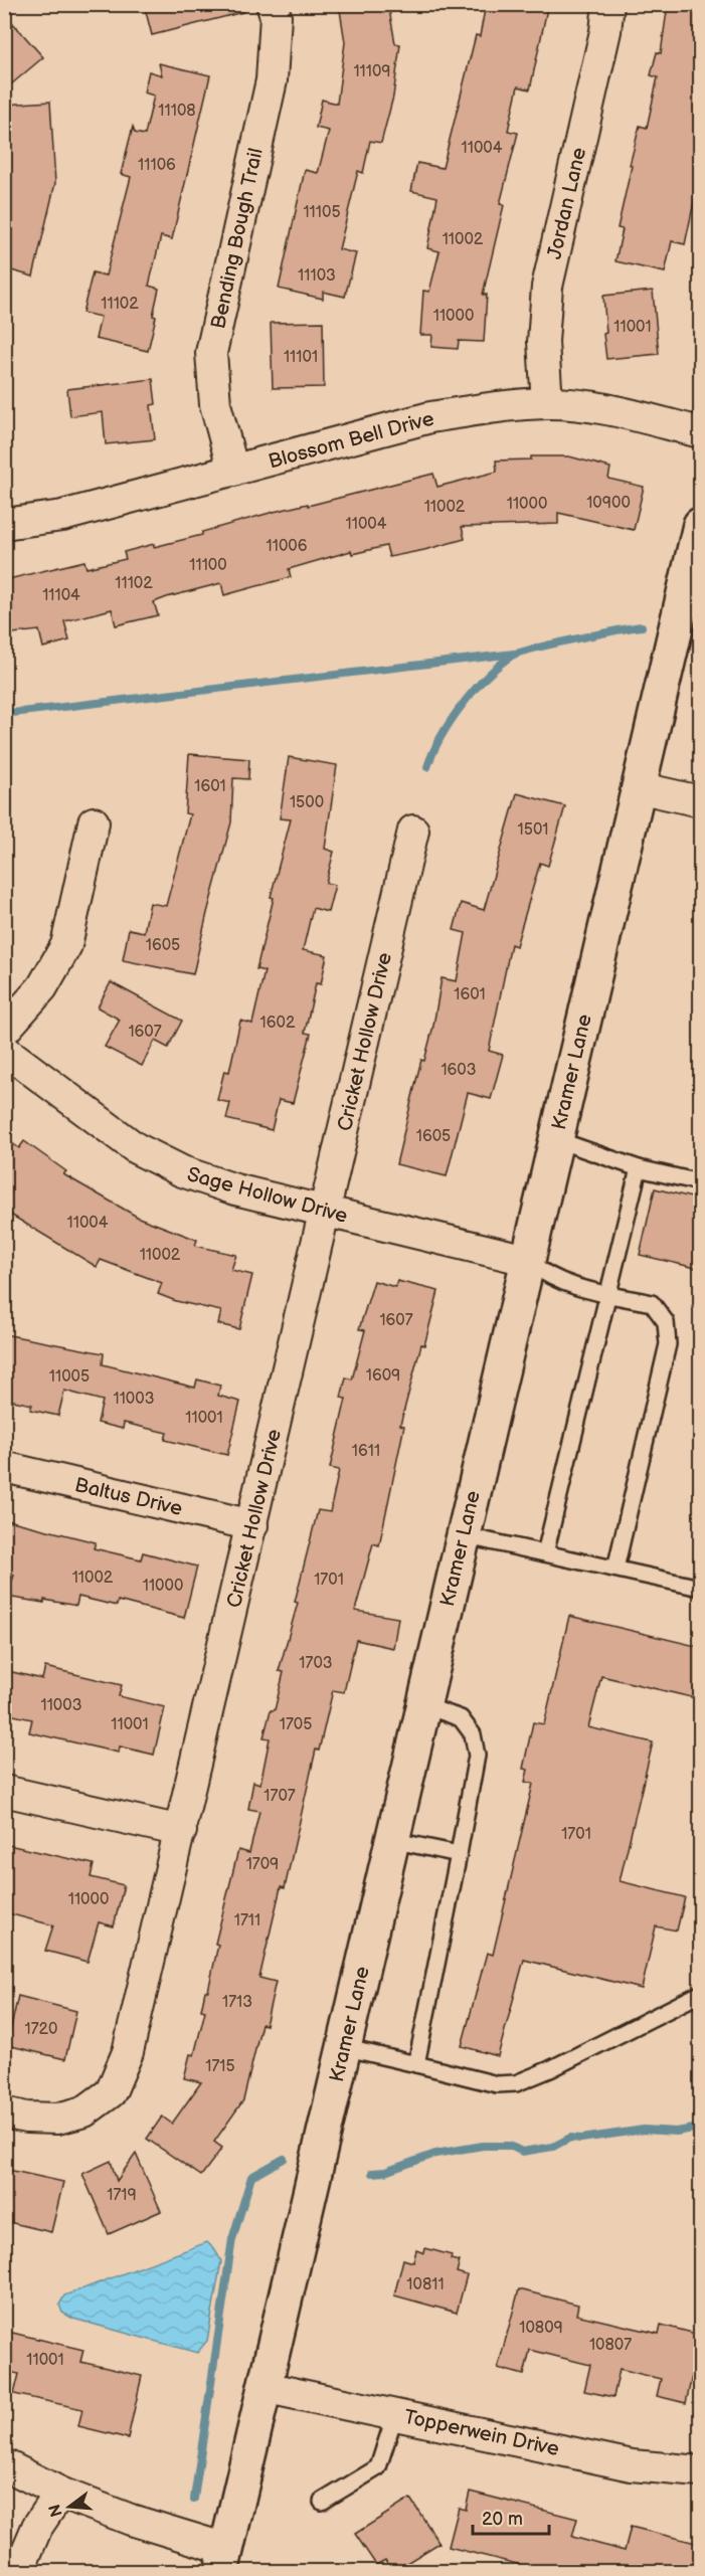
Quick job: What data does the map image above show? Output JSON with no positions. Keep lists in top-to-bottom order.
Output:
{
  "streets": {
    "street": [
      "Jordan Lane",
      "Bending Bough Trail",
      "Blossom Bell Drive",
      "Cricket Hollow Drive",
      "Kramer Lane",
      "Sage Hollow Drive",
      "Baltus Drive",
      "Topperwein Drive"
    ]
  },
  "crossings": [
    ["Jordan Lane", "Blossom Bell Drive"],
    ["Bending Bough Trail", "Blossom Bell Drive"],
    ["Cricket Hollow Drive", "Sage Hollow Drive"],
    ["Cricket Hollow Drive", "Baltus Drive"],
    ["Kramer Lane", "Sage Hollow Drive"],
    ["Kramer Lane", "Topperwein Drive"]
  ],
  "house_numbers": [
    "11109",
    "11108",
    "11004",
    "11106",
    "11105",
    "11002",
    "11103",
    "11102",
    "11000",
    "11001",
    "11101",
    "10900",
    "11000",
    "11002",
    "11004",
    "11006",
    "11100",
    "11102",
    "11104",
    "1601",
    "1500",
    "1501",
    "1605",
    "1601",
    "1602",
    "1607",
    "1603",
    "1605",
    "11004",
    "11002",
    "1607",
    "1609",
    "11005",
    "11003",
    "11001",
    "1611",
    "11002",
    "1701",
    "11000",
    "1703",
    "11003",
    "11001",
    "1705",
    "1707",
    "1701",
    "1709",
    "11000",
    "1711",
    "1713",
    "1720",
    "1715",
    "1719",
    "10811",
    "10809",
    "10807",
    "11001"
  ],
  "scale_bar": "20 m",
  "north": "left"
}
